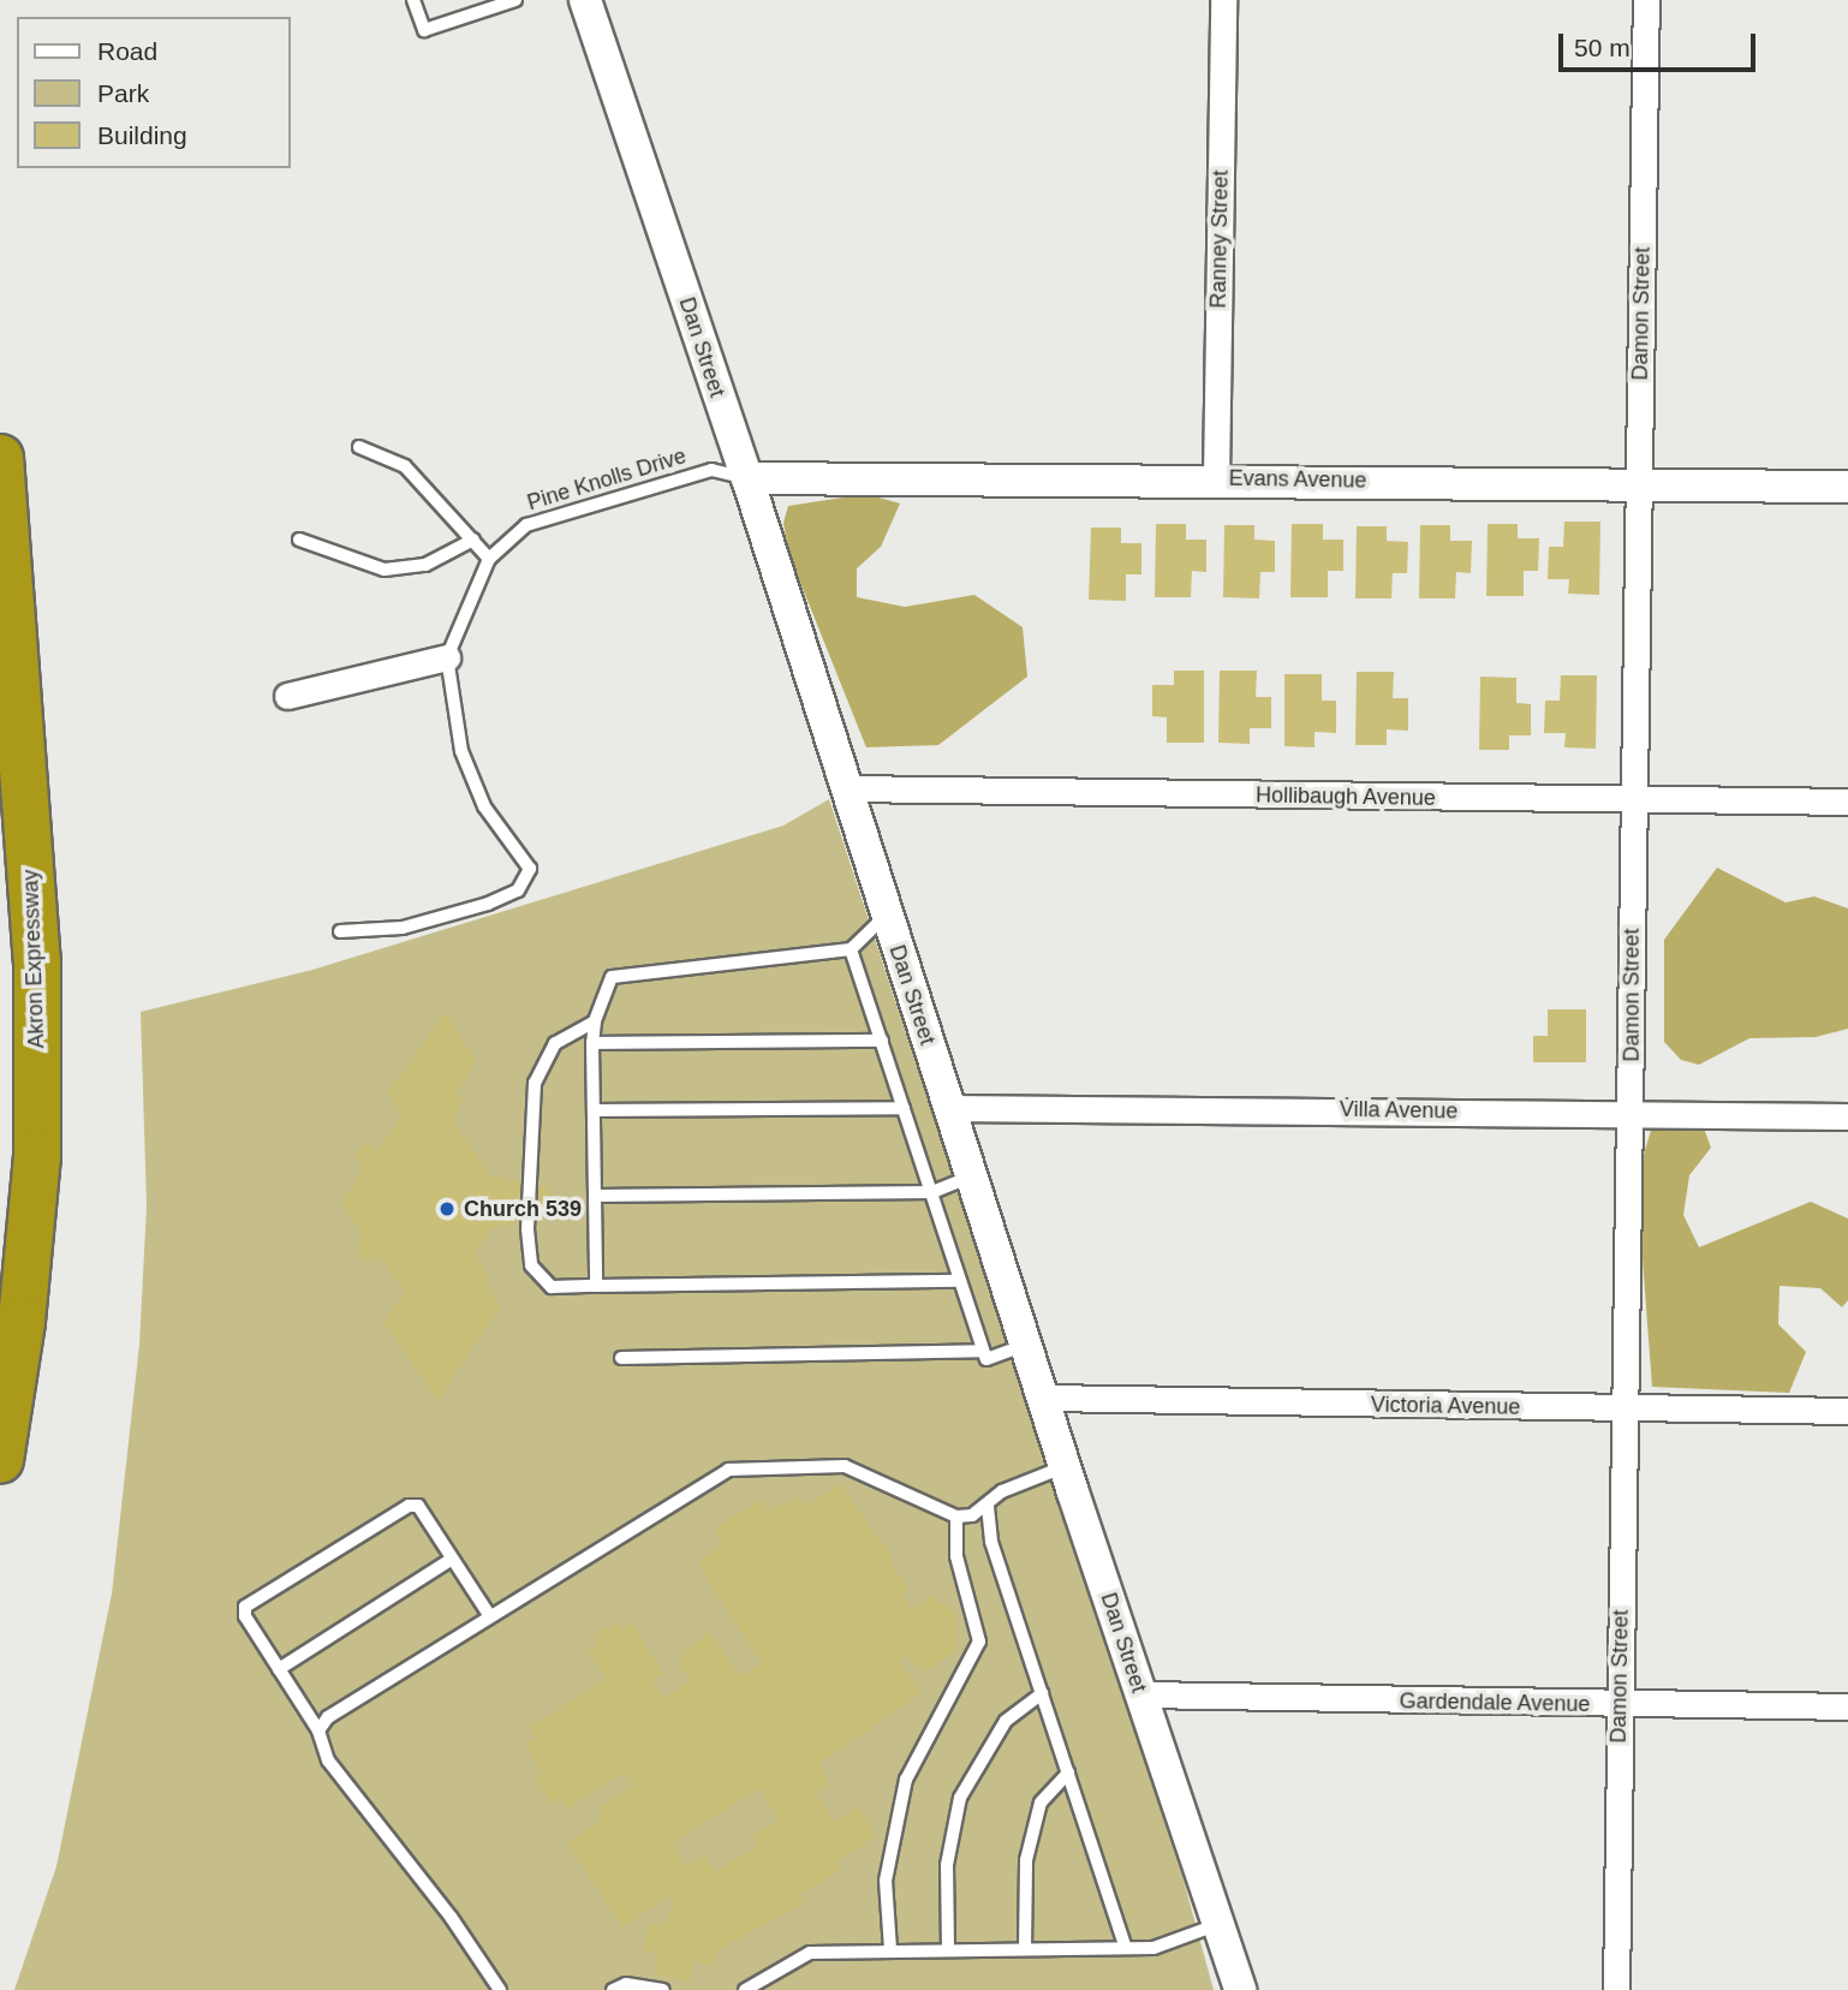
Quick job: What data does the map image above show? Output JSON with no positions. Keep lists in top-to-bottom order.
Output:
{
  "streets": {
    "highway": ["Akron Expressway"],
    "street": [
      "Ranney Street",
      "Damon Street",
      "Dan Street",
      "Evans Avenue",
      "Hollibaugh Avenue",
      "Villa Avenue",
      "Victoria Avenue",
      "Gardendale Avenue"
    ],
    "lane": ["Pine Knolls Drive"]
  },
  "crossings": [
    ["Ranney Street", "Evans Avenue"],
    ["Damon Street", "Evans Avenue"],
    ["Damon Street", "Hollibaugh Avenue"],
    ["Damon Street", "Villa Avenue"],
    ["Damon Street", "Victoria Avenue"],
    ["Damon Street", "Gardendale Avenue"],
    ["Dan Street", "Pine Knolls Drive"],
    ["Dan Street", "Evans Avenue"],
    ["Dan Street", "Hollibaugh Avenue"],
    ["Dan Street", "Villa Avenue"],
    ["Dan Street", "Victoria Avenue"],
    ["Dan Street", "Gardendale Avenue"],
    ["Pine Knolls Drive", "Evans Avenue"]
  ],
  "places": ["Church 539"],
  "legend": ["Road", "Park", "Building"],
  "scale_bar": "50 m"
}
